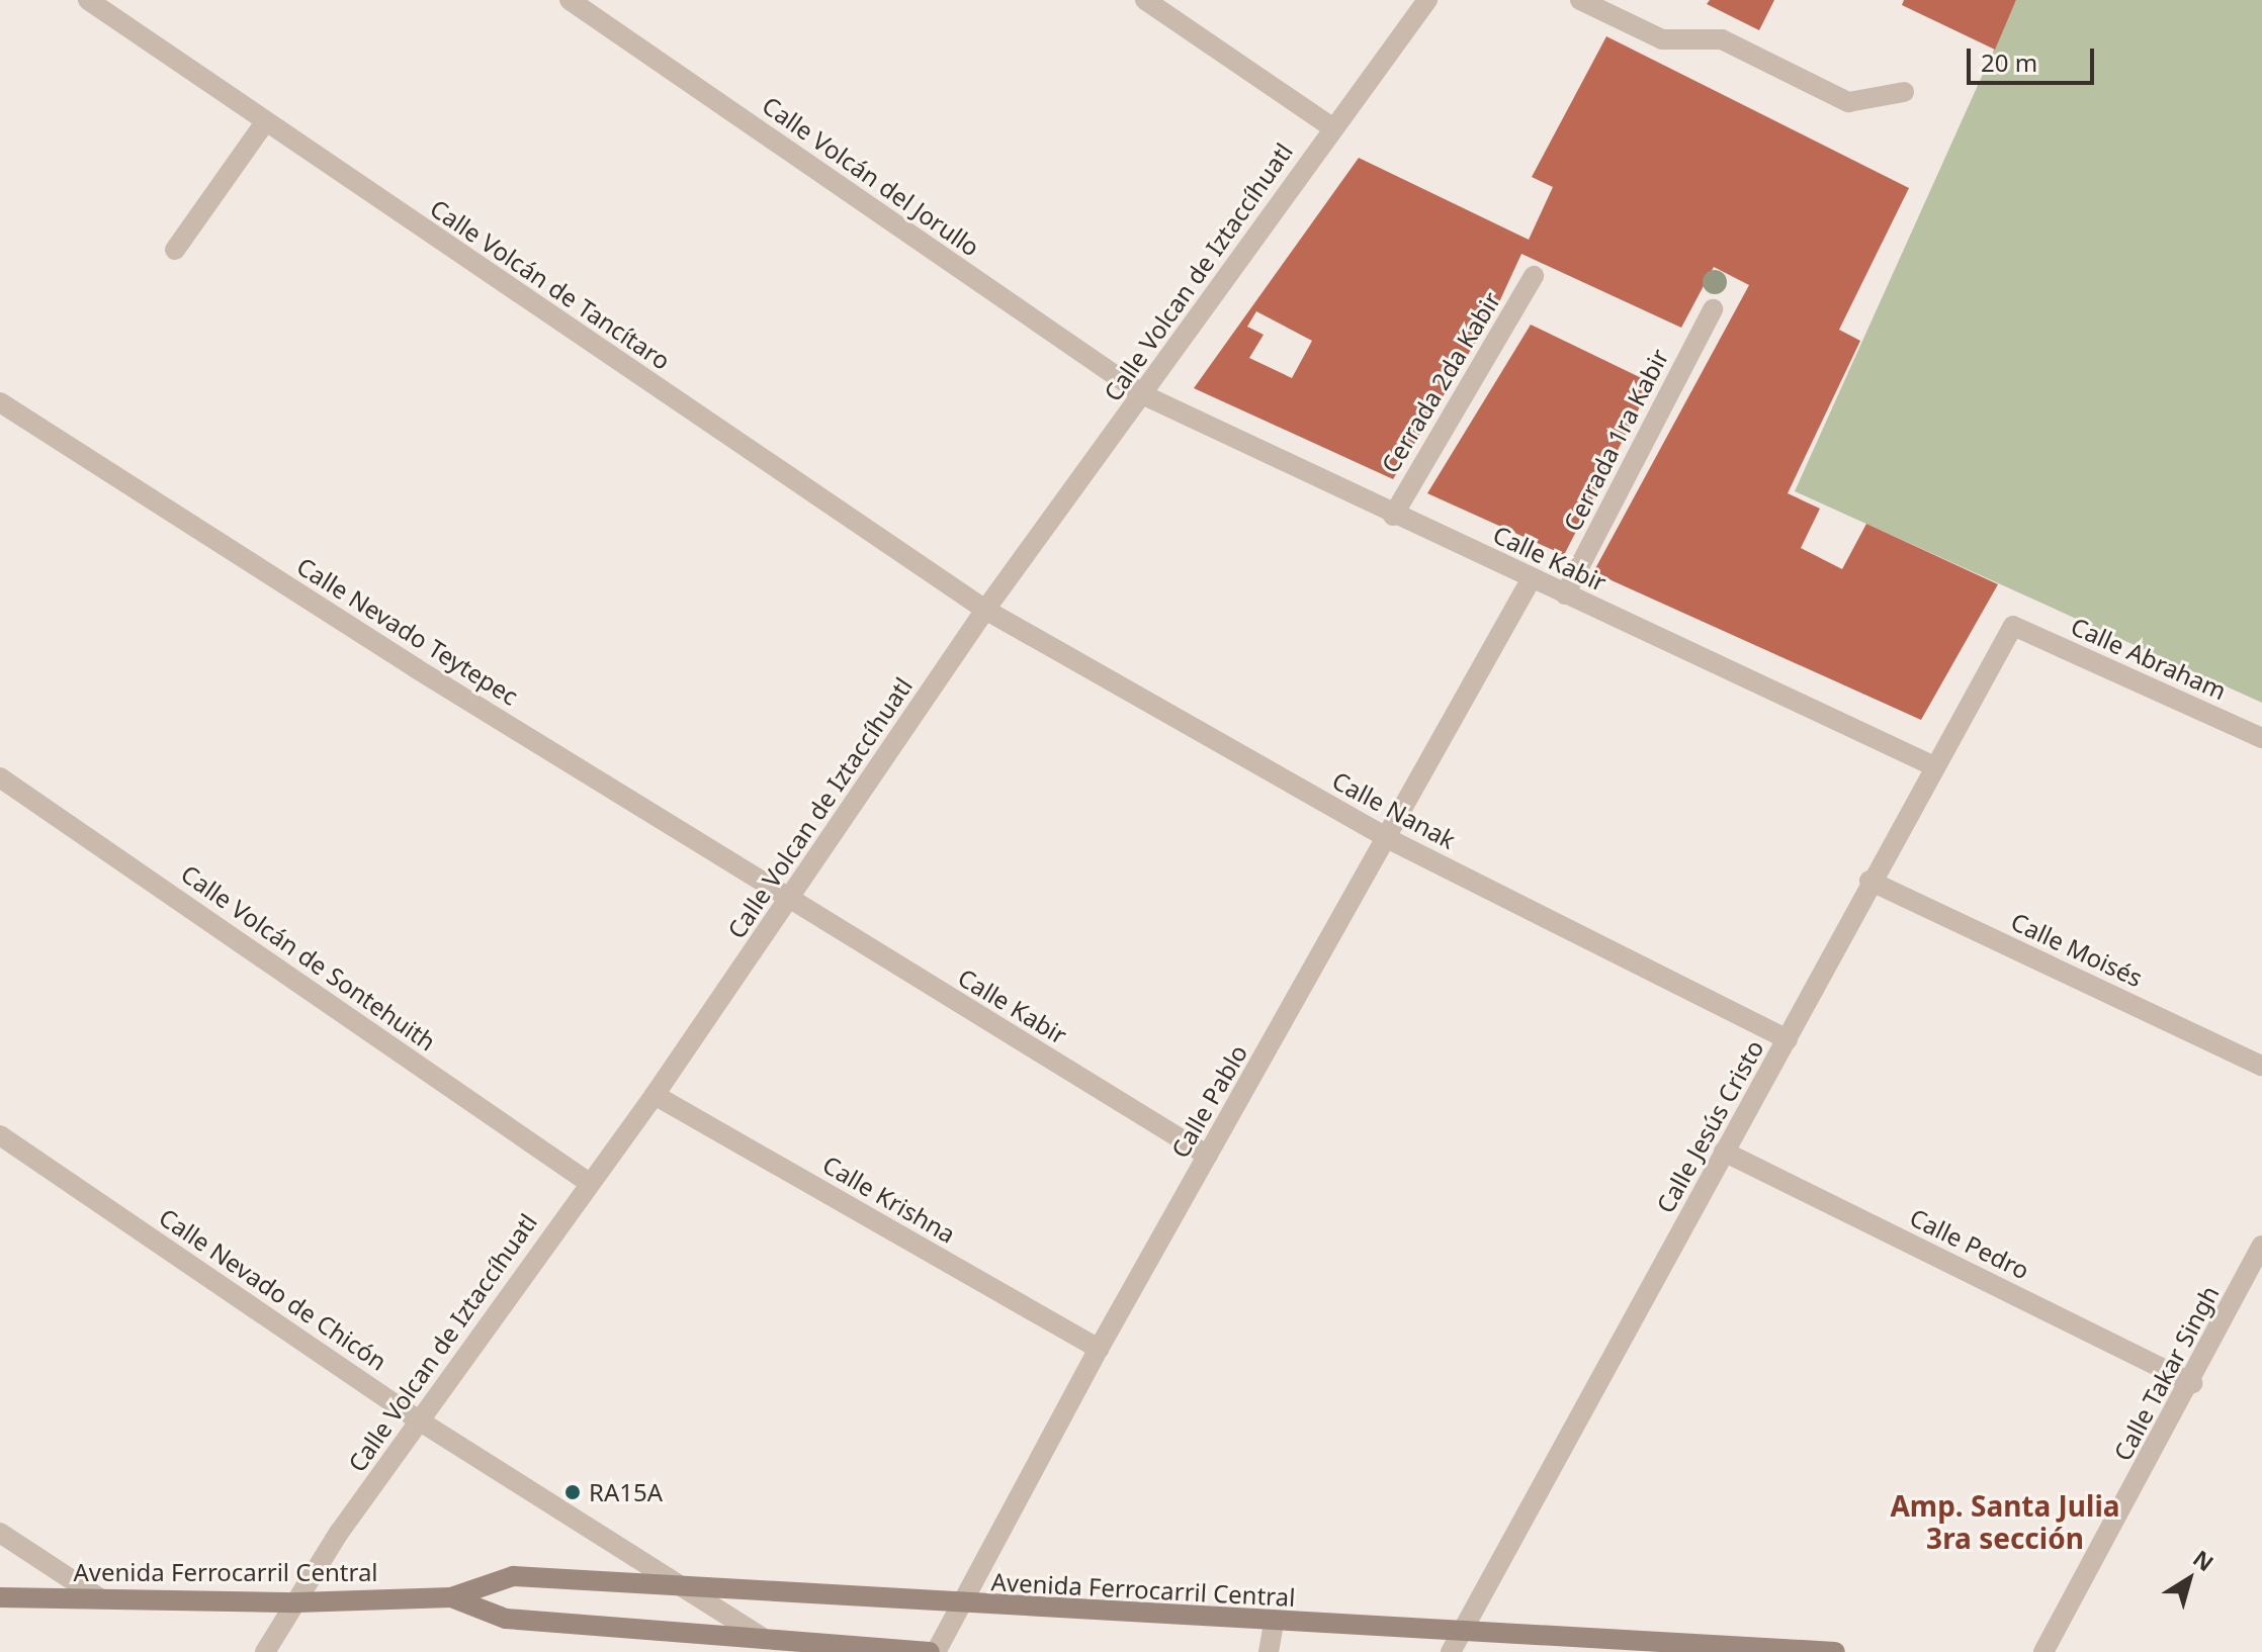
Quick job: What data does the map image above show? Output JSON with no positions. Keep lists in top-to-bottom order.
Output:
{
  "streets": {
    "street": [
      "Calle Volcán del Jorullo",
      "Calle Volcan de Iztaccíhuatl",
      "Calle Volcán de Tancítaro",
      "Cerrada 2da Kabir",
      "Cerrada 1ra Kabir",
      "Calle Kabir",
      "Calle Nevado Teytepec",
      "Calle Abraham",
      "Calle Nanak",
      "Calle Moisés",
      "Calle Volcán de Sontehuith",
      "Calle Pablo",
      "Calle Jesús Cristo",
      "Calle Krishna",
      "Calle Pedro",
      "Calle Nevado de Chicón",
      "Calle Takar Singh",
      "Avenida Ferrocarril Central"
    ]
  },
  "crossings": [
    ["Calle Volcán del Jorullo", "Calle Volcan de Iztaccíhuatl"],
    ["Calle Volcán del Jorullo", "Calle Kabir"],
    ["Calle Volcan de Iztaccíhuatl", "Calle Volcán de Tancítaro"],
    ["Calle Volcan de Iztaccíhuatl", "Calle Kabir"],
    ["Calle Volcan de Iztaccíhuatl", "Calle Nevado Teytepec"],
    ["Calle Volcan de Iztaccíhuatl", "Calle Nanak"],
    ["Calle Volcan de Iztaccíhuatl", "Calle Volcán de Sontehuith"],
    ["Calle Volcan de Iztaccíhuatl", "Calle Krishna"],
    ["Calle Volcan de Iztaccíhuatl", "Calle Nevado de Chicón"],
    ["Calle Volcan de Iztaccíhuatl", "Avenida Ferrocarril Central"],
    ["Calle Volcán de Tancítaro", "Calle Nanak"],
    ["Cerrada 2da Kabir", "Calle Kabir"],
    ["Cerrada 1ra Kabir", "Calle Kabir"],
    ["Calle Kabir", "Calle Nevado Teytepec"],
    ["Calle Kabir", "Calle Pablo"],
    ["Calle Kabir", "Calle Jesús Cristo"],
    ["Calle Abraham", "Calle Jesús Cristo"],
    ["Calle Nanak", "Calle Pablo"],
    ["Calle Nanak", "Calle Jesús Cristo"],
    ["Calle Moisés", "Calle Jesús Cristo"],
    ["Calle Pablo", "Calle Krishna"],
    ["Calle Pablo", "Avenida Ferrocarril Central"],
    ["Calle Jesús Cristo", "Calle Pedro"],
    ["Calle Jesús Cristo", "Avenida Ferrocarril Central"],
    ["Calle Pedro", "Calle Takar Singh"],
    ["Calle Nevado de Chicón", "Avenida Ferrocarril Central"]
  ],
  "districts": ["Amp. Santa Julia 3ra sección"],
  "places": ["RA15A"],
  "scale_bar": "20 m",
  "north": "top right"
}
